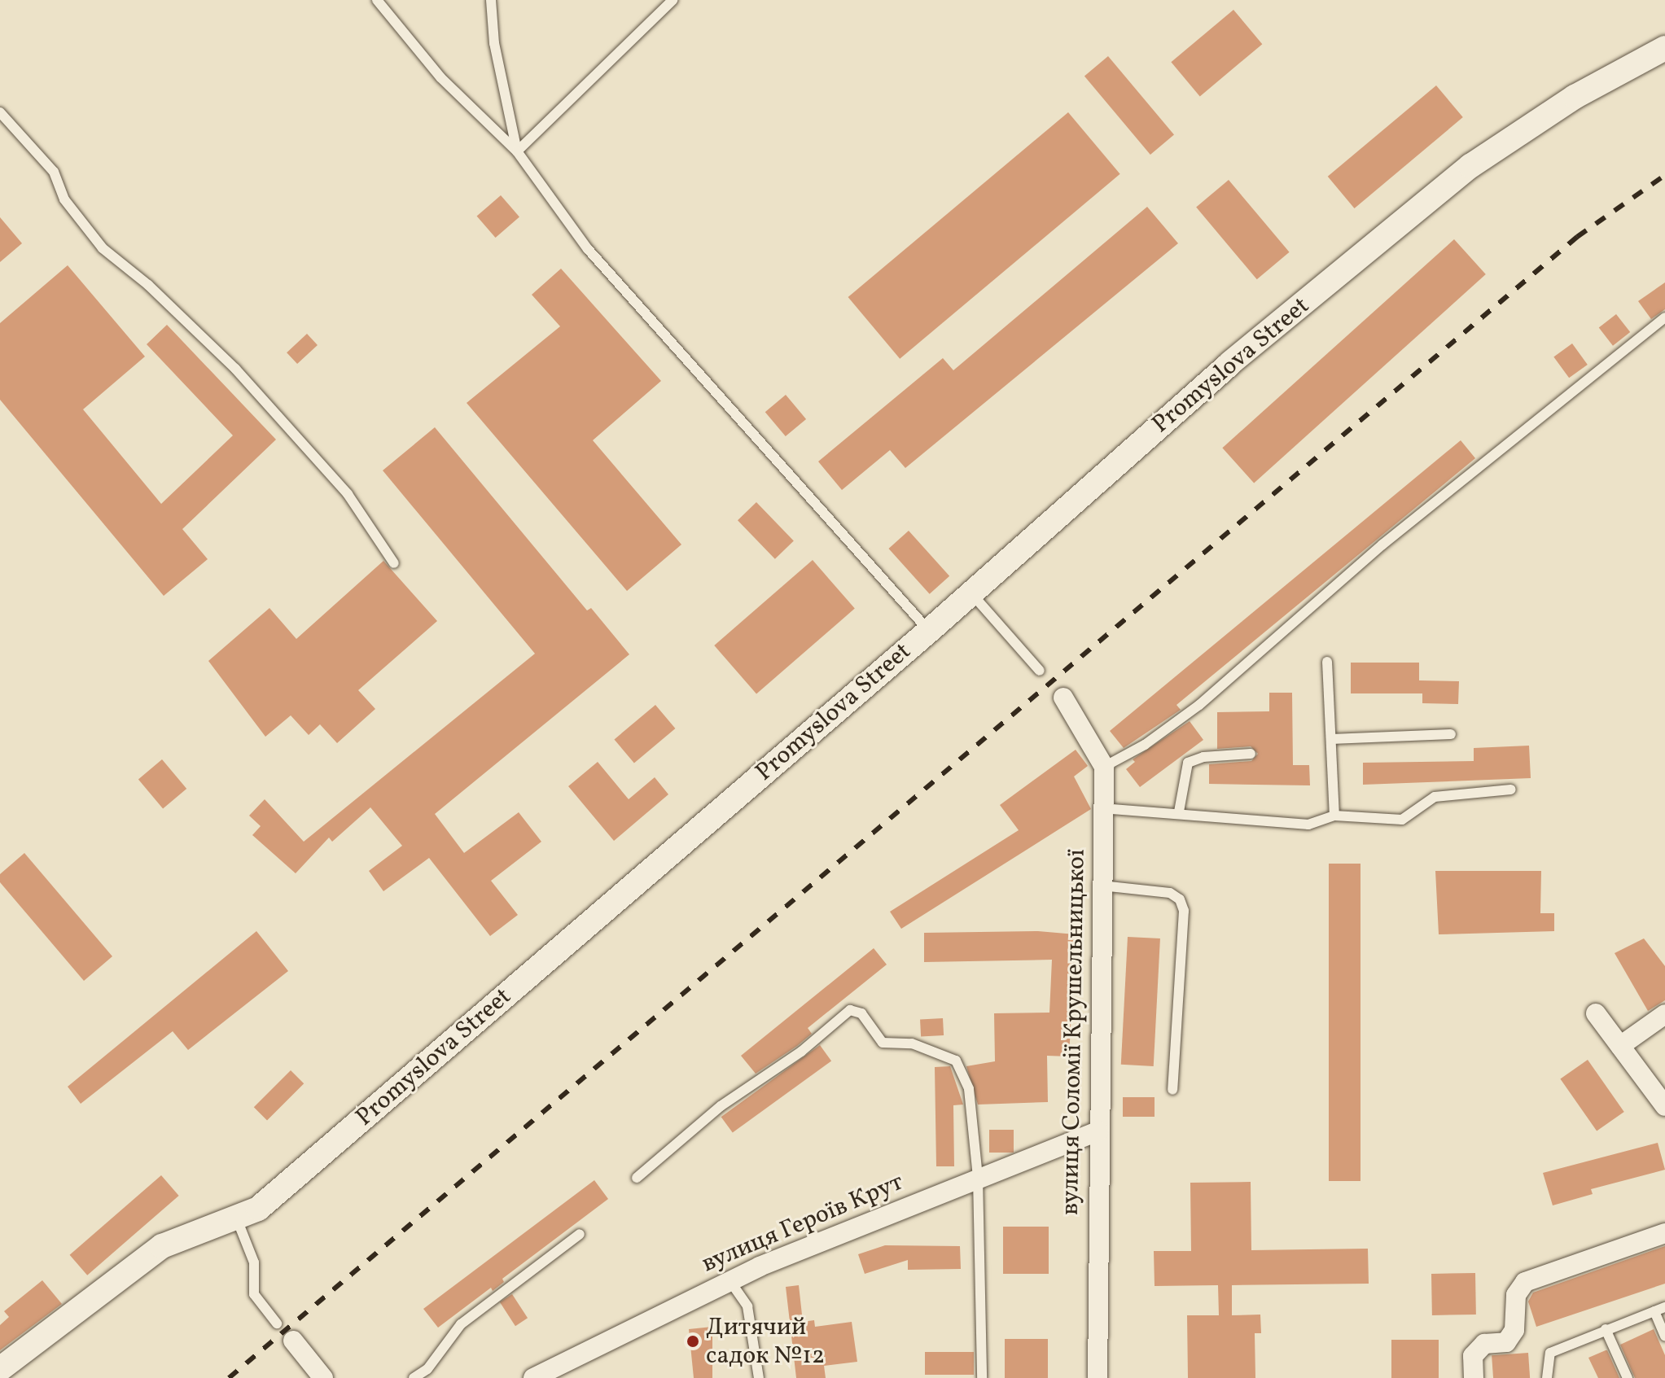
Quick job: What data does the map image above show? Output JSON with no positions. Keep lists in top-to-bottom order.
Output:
{
  "streets": {
    "street": ["Promyslova Street", "вулиця Соломії Крушельницької", "вулиця Героїв Крут"]
  },
  "crossings": [
    ["вулиця Соломії Крушельницької", "вулиця Героїв Крут"]
  ],
  "places": ["Дитячий садок №12"]
}
